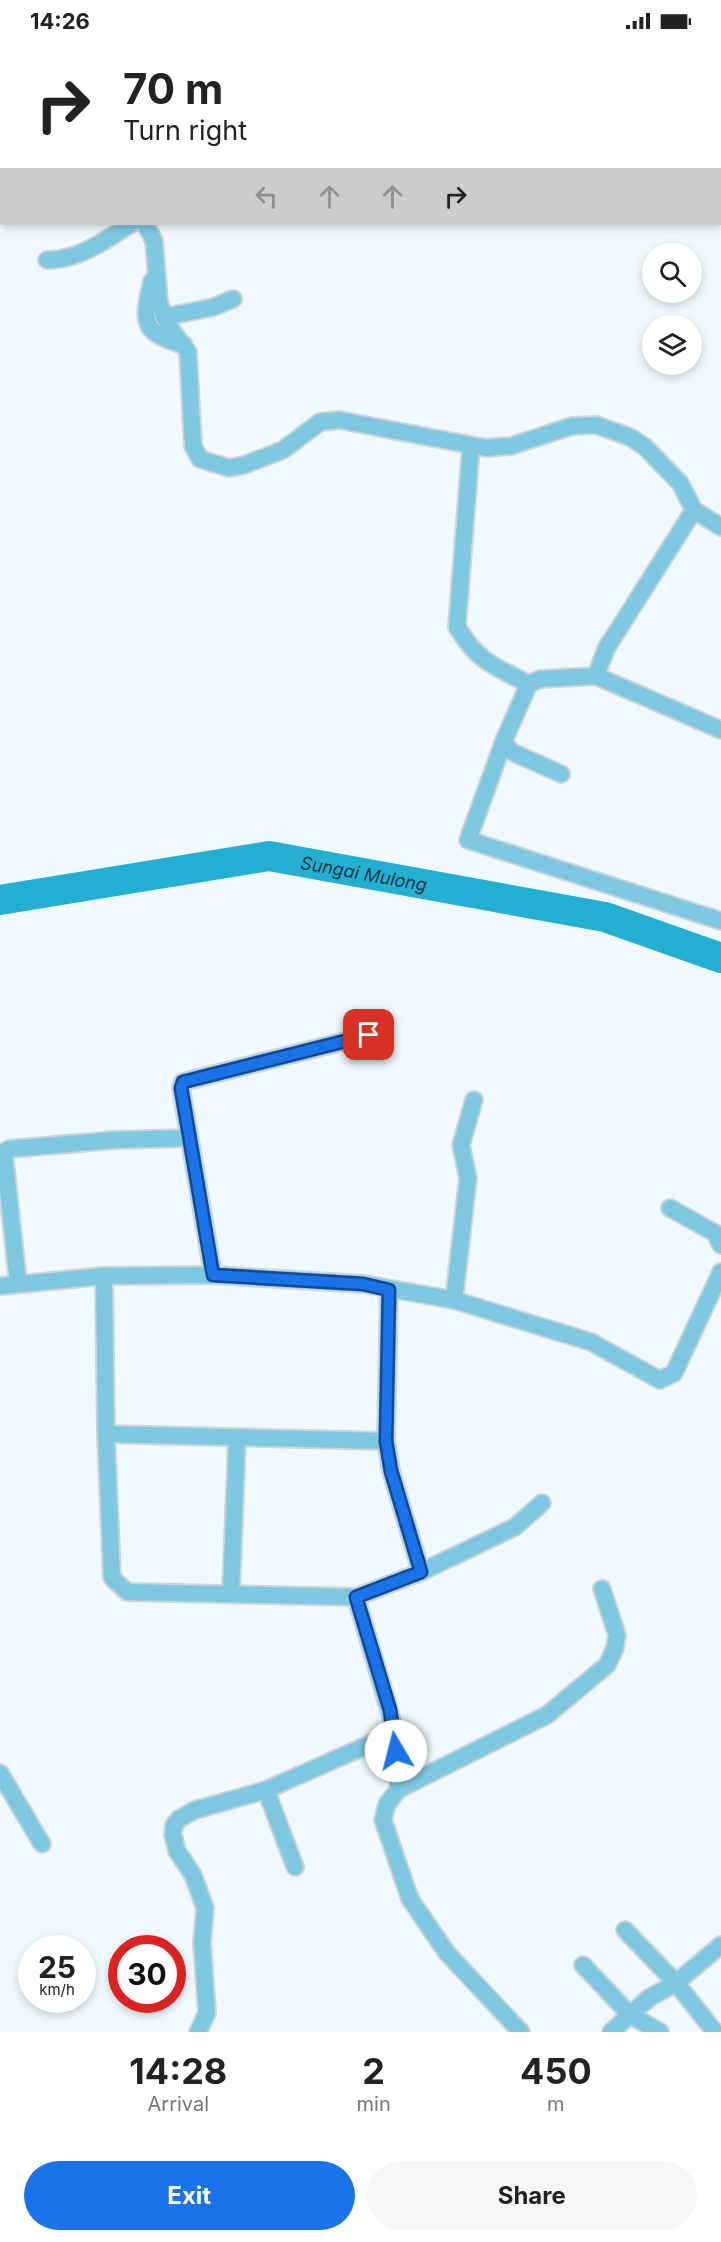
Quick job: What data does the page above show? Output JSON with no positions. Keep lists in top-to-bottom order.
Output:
{
  "water": ["Sungai Mulong"],
  "page": {
    "status": "14:26",
    "turn": ["70 m", "Turn right"],
    "speed": "25 km/h",
    "limit": "30",
    "eta": [
      "14:28",
      "Arrival",
      "2",
      "min",
      "450",
      "m"
    ],
    "buttons": ["Exit", "Share"]
  }
}
